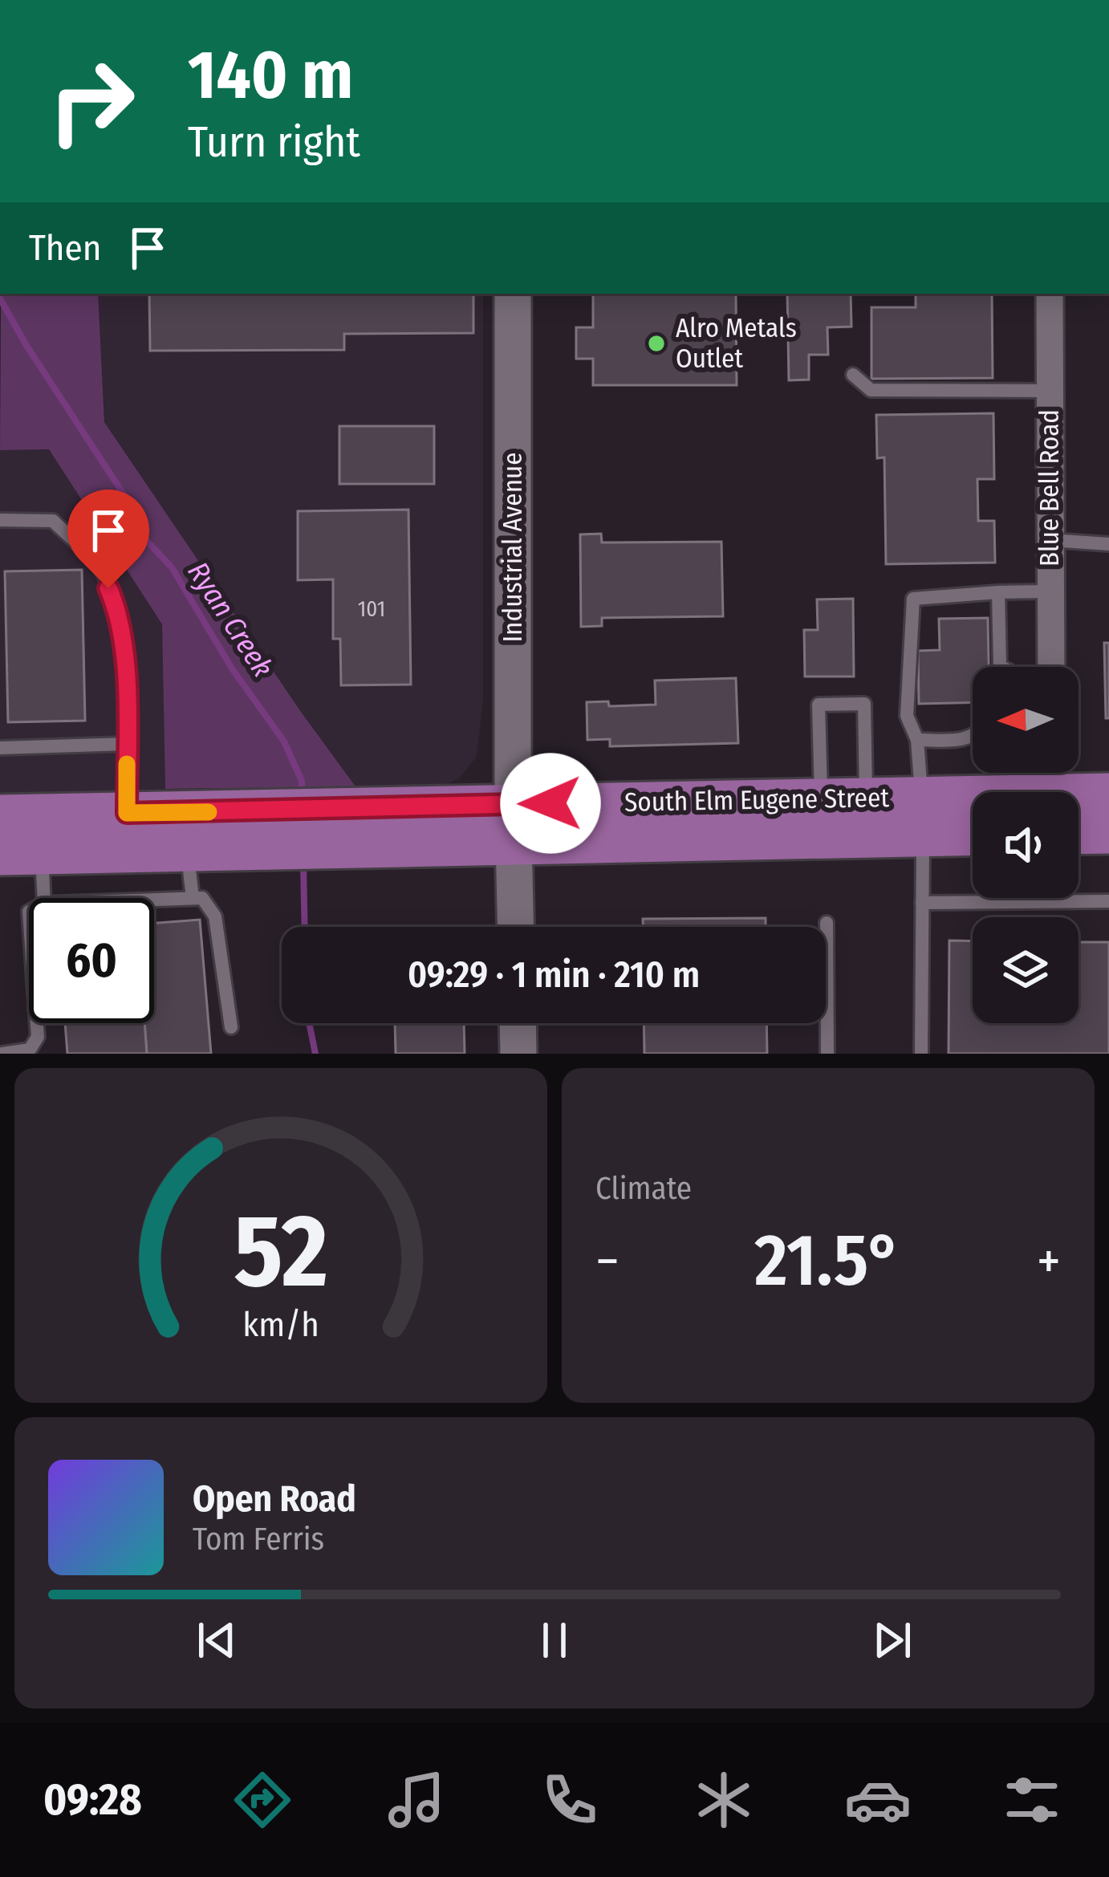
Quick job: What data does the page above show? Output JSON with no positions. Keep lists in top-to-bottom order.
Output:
{
  "streets": {
    "main road": ["Industrial Avenue", "South Elm Eugene Street"],
    "street": ["Blue Bell Road"]
  },
  "crossings": [
    ["Industrial Avenue", "South Elm Eugene Street"]
  ],
  "water": ["Ryan Creek"],
  "places": ["Alro Metals Outlet"],
  "house_numbers": ["101"],
  "north": "left",
  "page": {
    "turn": ["140 m", "Turn right"],
    "then": "Then",
    "limit": "60",
    "trip": "09:29 · 1 min · 210 m",
    "tile": "Climate",
    "heat": ["−", "21.5°", "+"],
    "song": ["Open Road", "Tom Ferris"],
    "tabs": "09:28",
    "gauge": ["52", "km/h"]
  }
}
